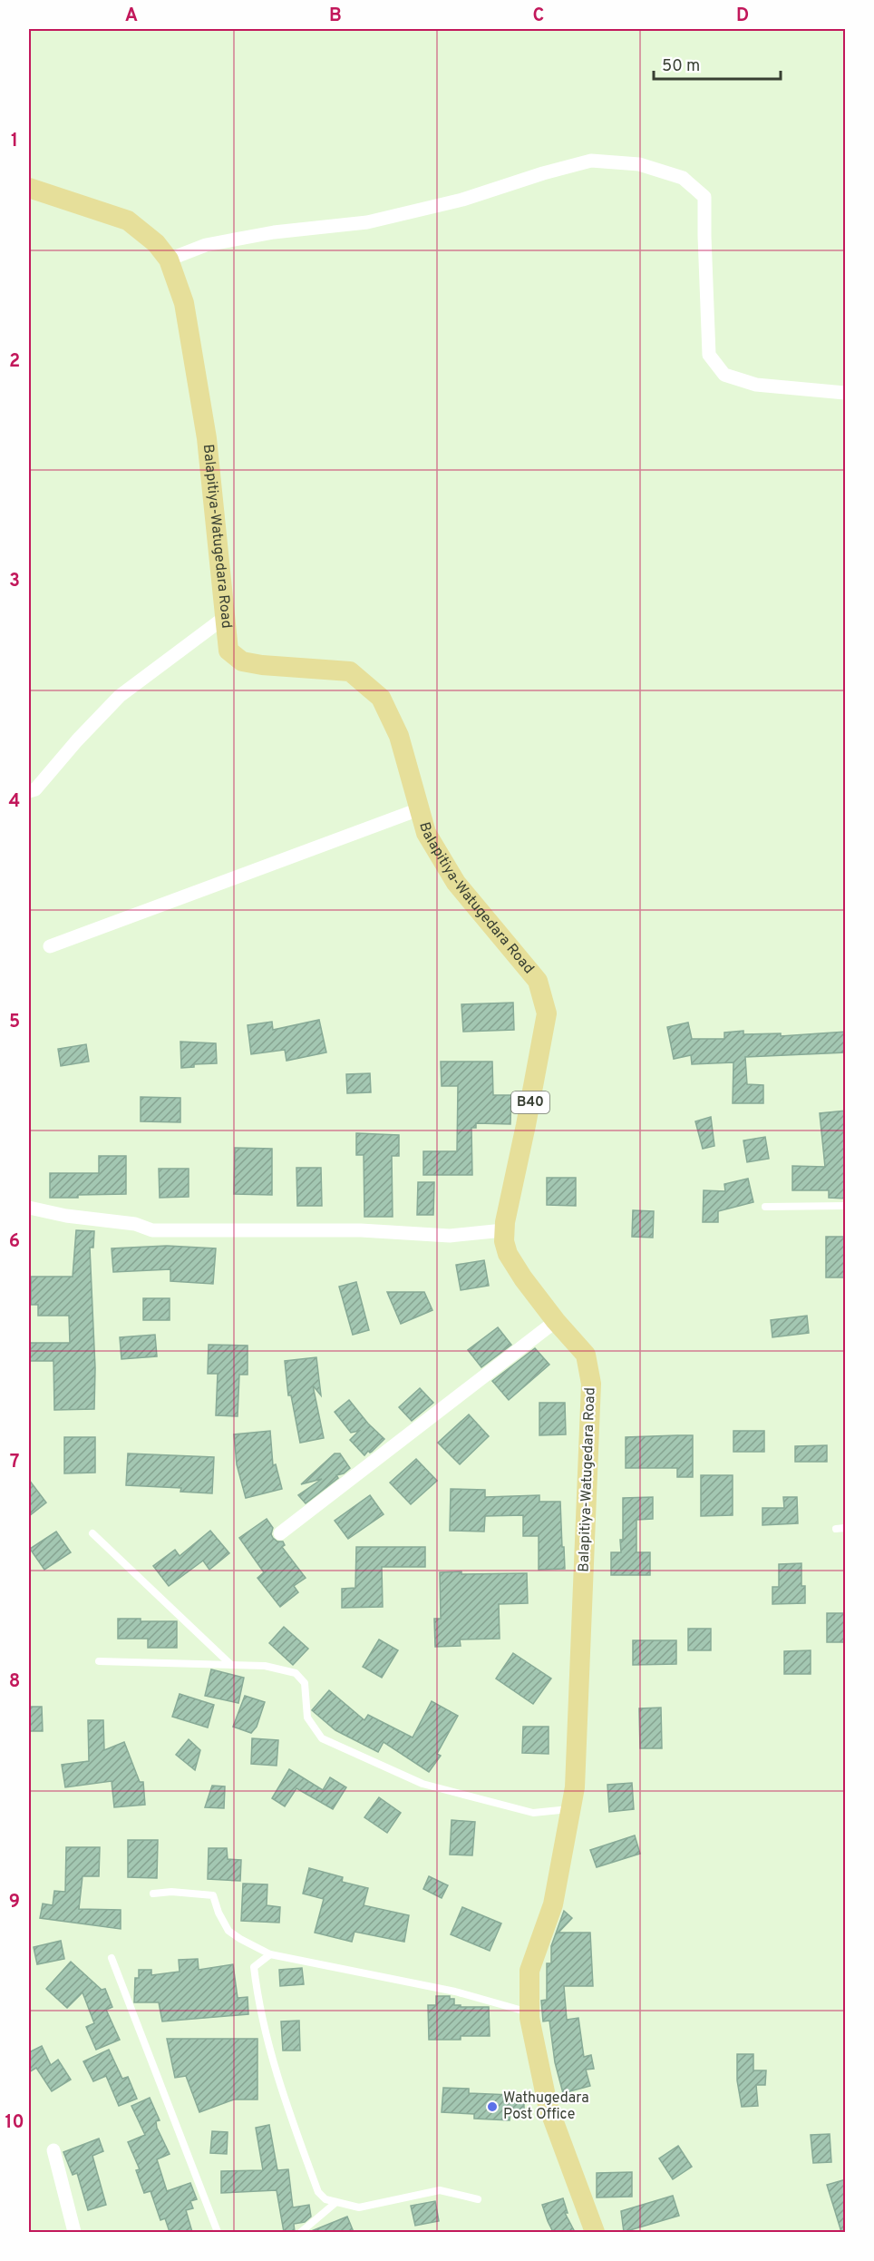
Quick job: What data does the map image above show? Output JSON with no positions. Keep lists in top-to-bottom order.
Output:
{
  "streets": {
    "main road": ["Balapitiya-Watugedara Road", "B40"]
  },
  "places": ["Wathugedara Post Office"],
  "scale_bar": "50 m",
  "grid": {
    "columns": [
      "A",
      "B",
      "C",
      "D"
    ],
    "rows": [
      "1",
      "2",
      "3",
      "4",
      "5",
      "6",
      "7",
      "8",
      "9",
      "10"
    ]
  }
}
